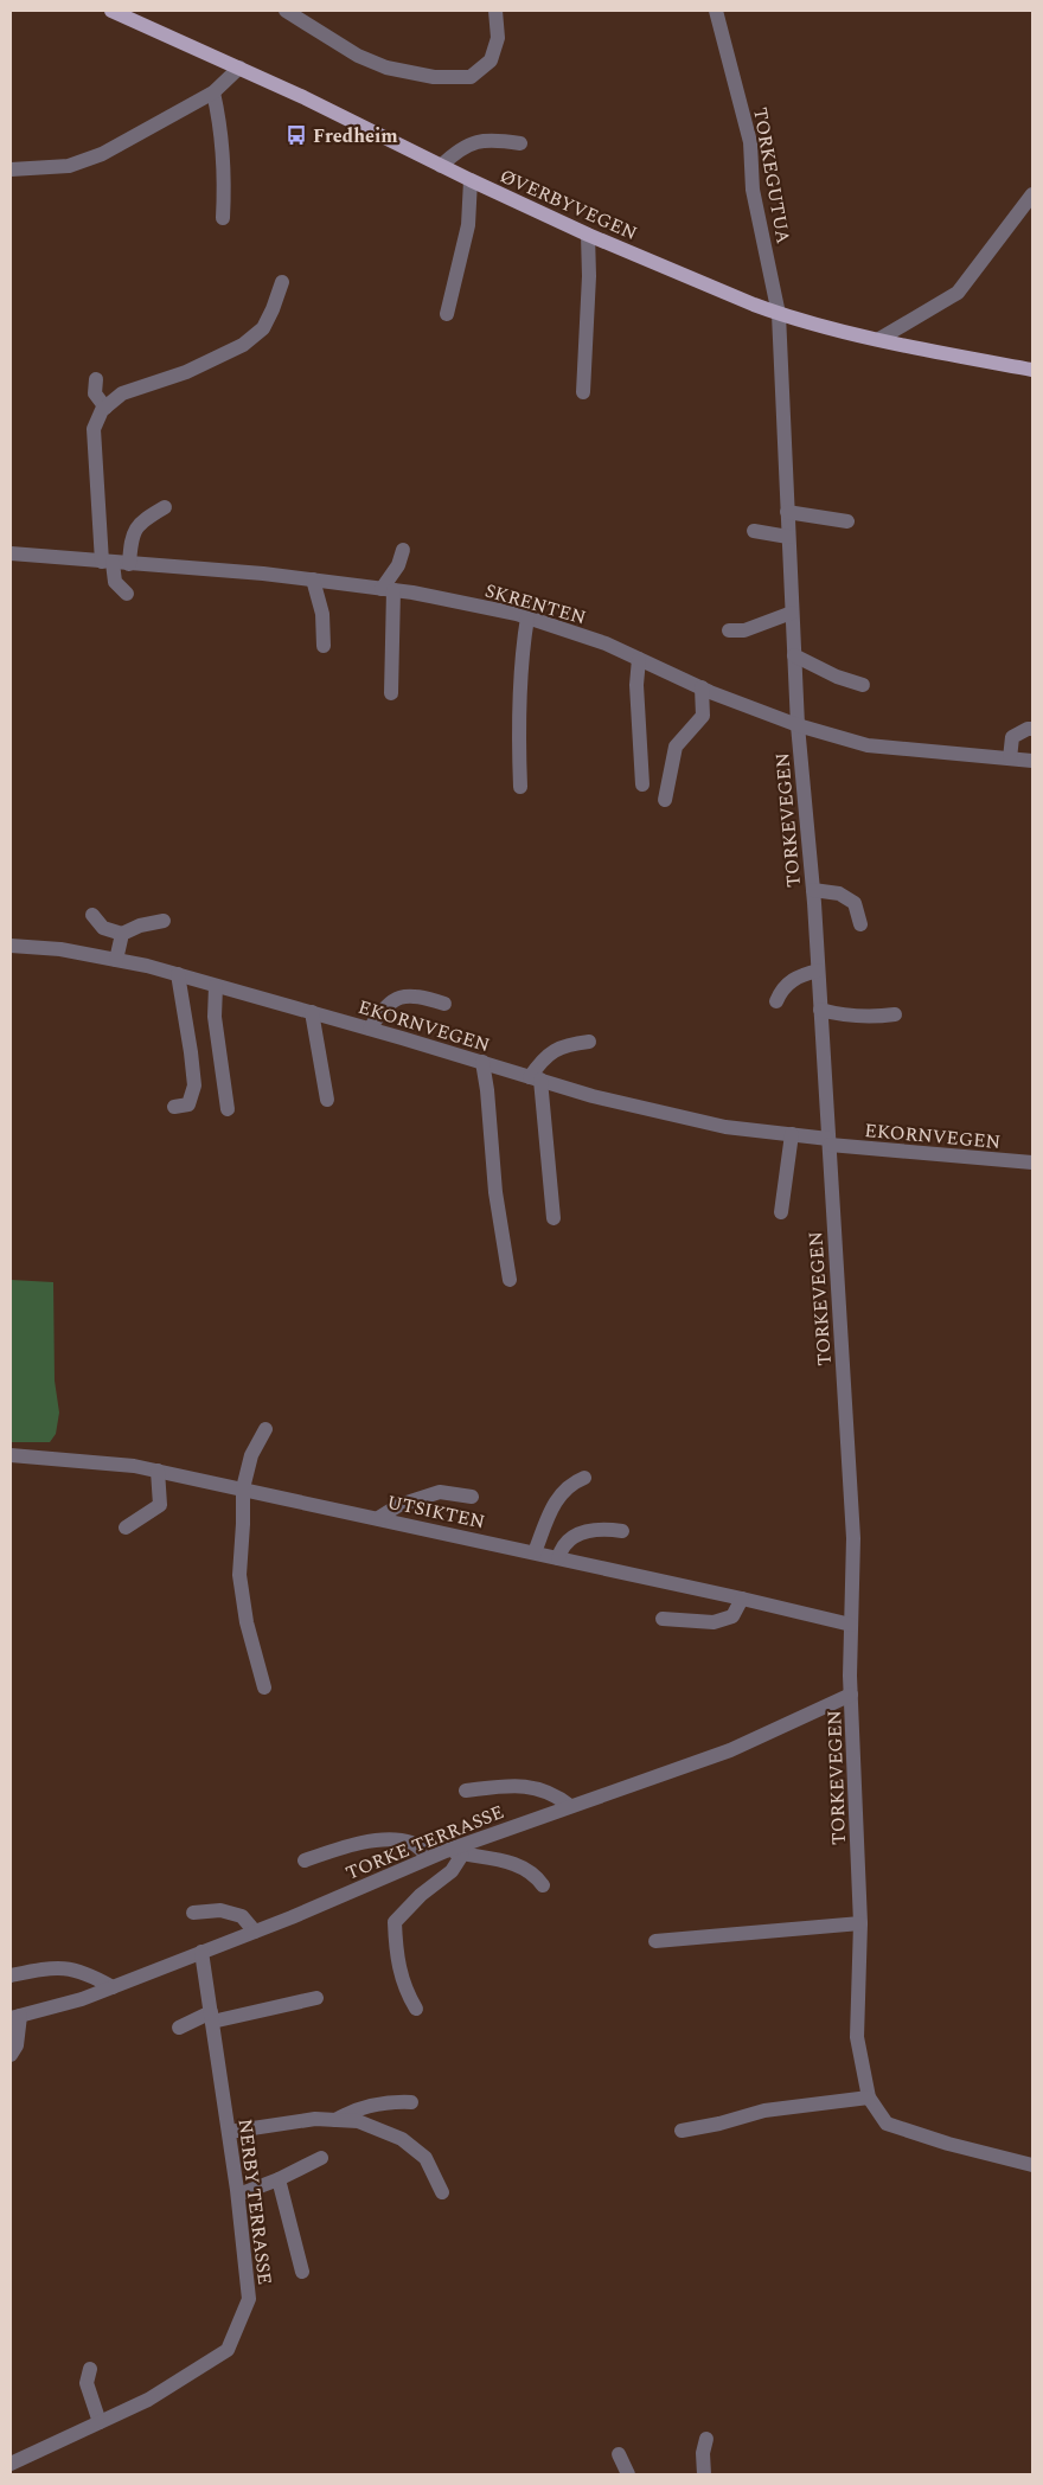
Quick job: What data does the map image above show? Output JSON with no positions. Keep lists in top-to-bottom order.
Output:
{
  "streets": {
    "main road": ["ØVERBYVEGEN"],
    "street": [
      "TORKEGUTUA",
      "SKRENTEN",
      "TORKEVEGEN",
      "EKORNVEGEN",
      "UTSIKTEN",
      "TORKE TERRASSE",
      "NERBY TERRASSE"
    ]
  },
  "crossings": [
    ["TORKEGUTUA", "ØVERBYVEGEN"],
    ["TORKEGUTUA", "TORKEVEGEN"],
    ["ØVERBYVEGEN", "TORKEVEGEN"],
    ["SKRENTEN", "TORKEVEGEN"],
    ["TORKEVEGEN", "EKORNVEGEN"],
    ["TORKEVEGEN", "UTSIKTEN"],
    ["TORKEVEGEN", "TORKE TERRASSE"],
    ["TORKE TERRASSE", "NERBY TERRASSE"]
  ],
  "places": {
    "bus stop": ["Fredheim"]
  }
}
